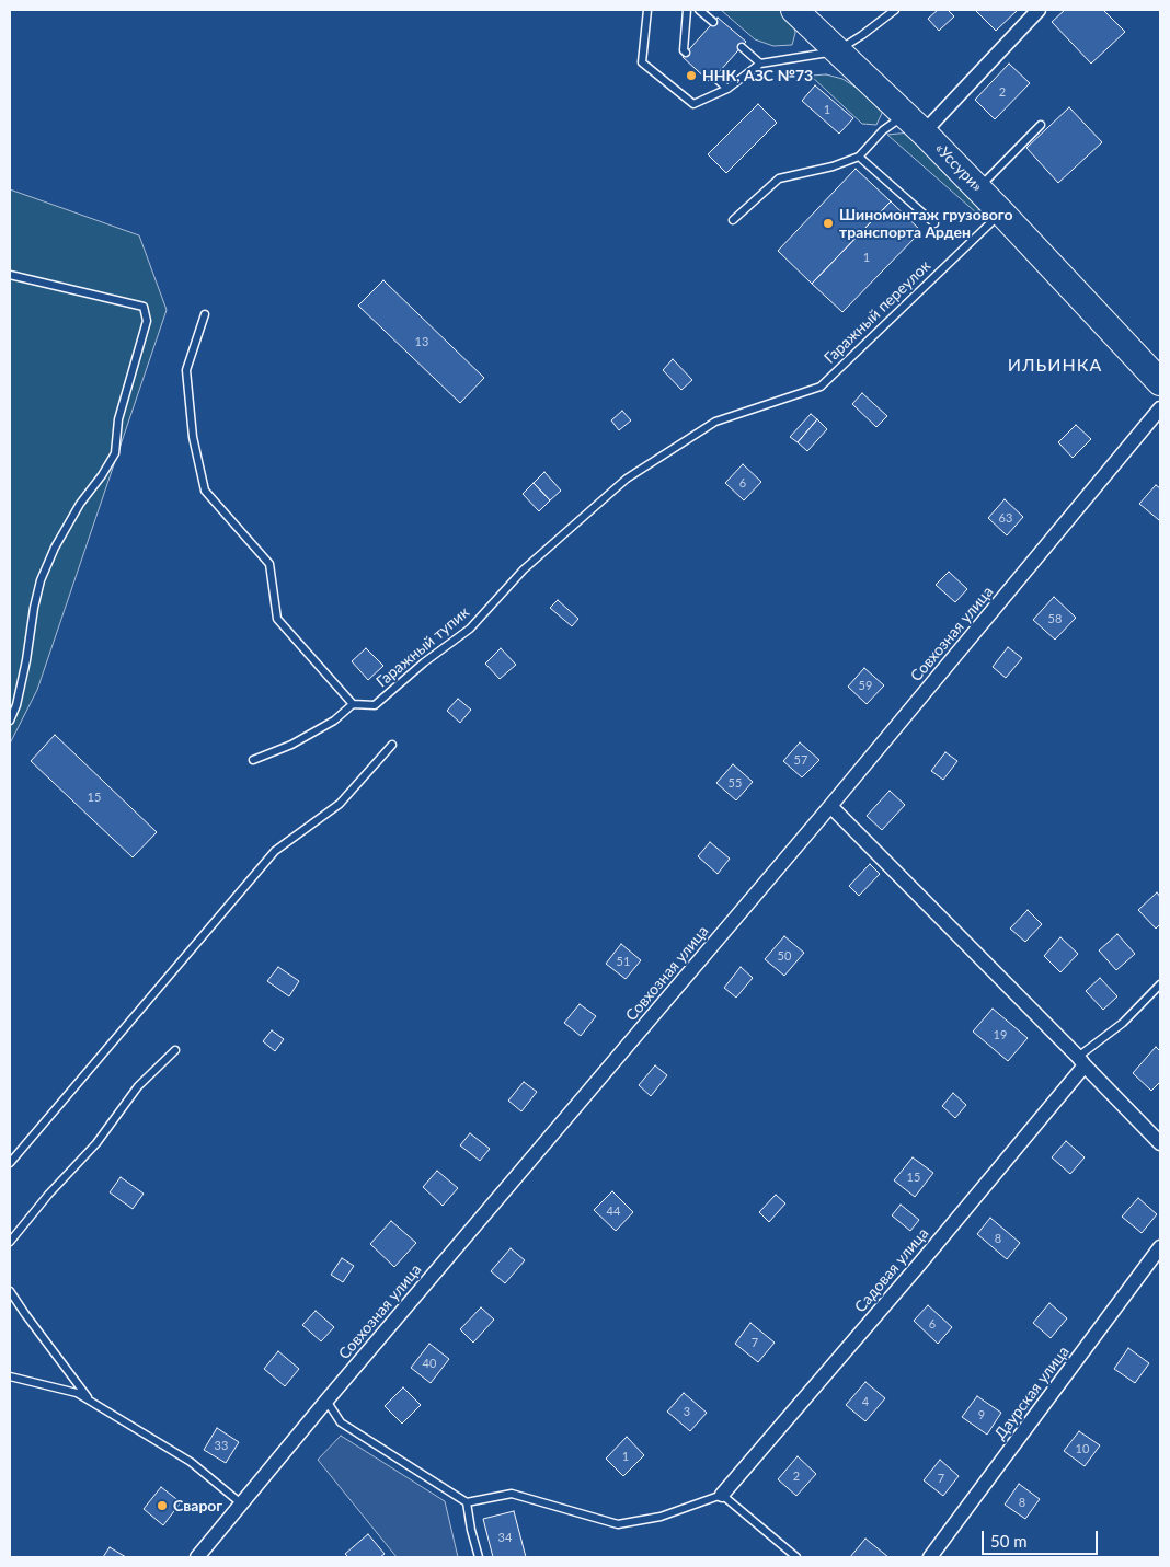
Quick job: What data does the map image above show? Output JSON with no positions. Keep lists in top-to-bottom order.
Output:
{
  "streets": {
    "highway": ["«Уссури»"],
    "street": ["Совхозная улица", "Садовая улица", "Даурская улица"],
    "lane": ["Гаражный переулок", "Гаражный тупик"]
  },
  "crossings": [
    ["«Уссури»", "Гаражный переулок"],
    ["Гаражный переулок", "Гаражный тупик"]
  ],
  "districts": ["ИЛЬИНКА"],
  "places": ["ННК, АЗС №73", "Шиномонтаж грузового транспорта Арден", "Сварог"],
  "house_numbers": [
    "2",
    "1",
    "1",
    "13",
    "6",
    "63",
    "58",
    "59",
    "57",
    "55",
    "15",
    "50",
    "51",
    "19",
    "15",
    "44",
    "8",
    "6",
    "7",
    "40",
    "4",
    "3",
    "9",
    "33",
    "10",
    "1",
    "2",
    "7",
    "8",
    "34"
  ],
  "scale_bar": "50 m"
}
